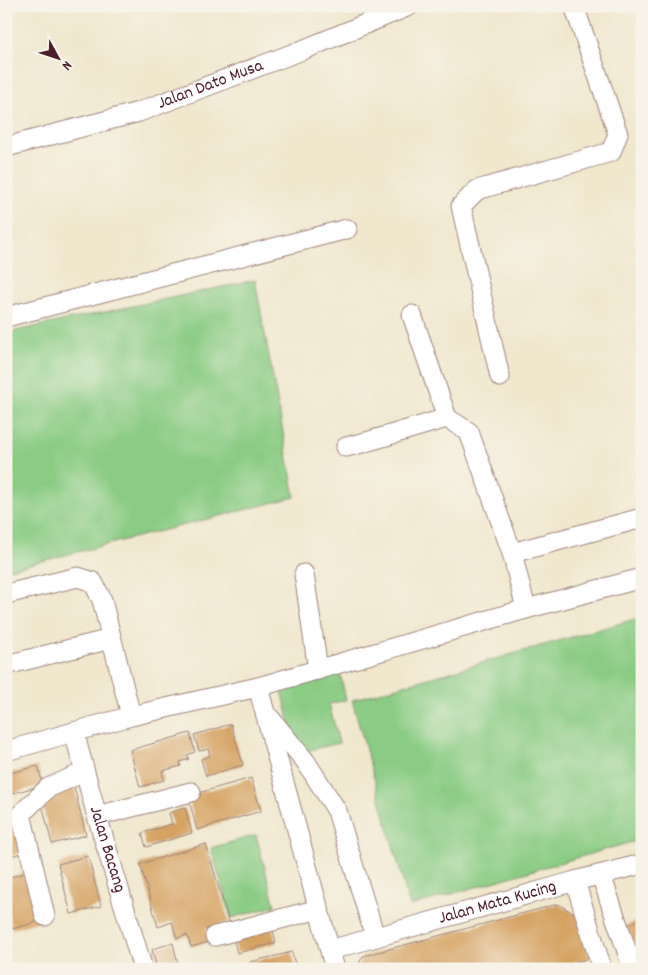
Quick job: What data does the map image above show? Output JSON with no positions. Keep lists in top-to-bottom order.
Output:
{
  "streets": {
    "street": ["Jalan Dato Musa", "Jalan Bacang", "Jalan Mata Kucing"]
  },
  "north": "bottom right"
}
